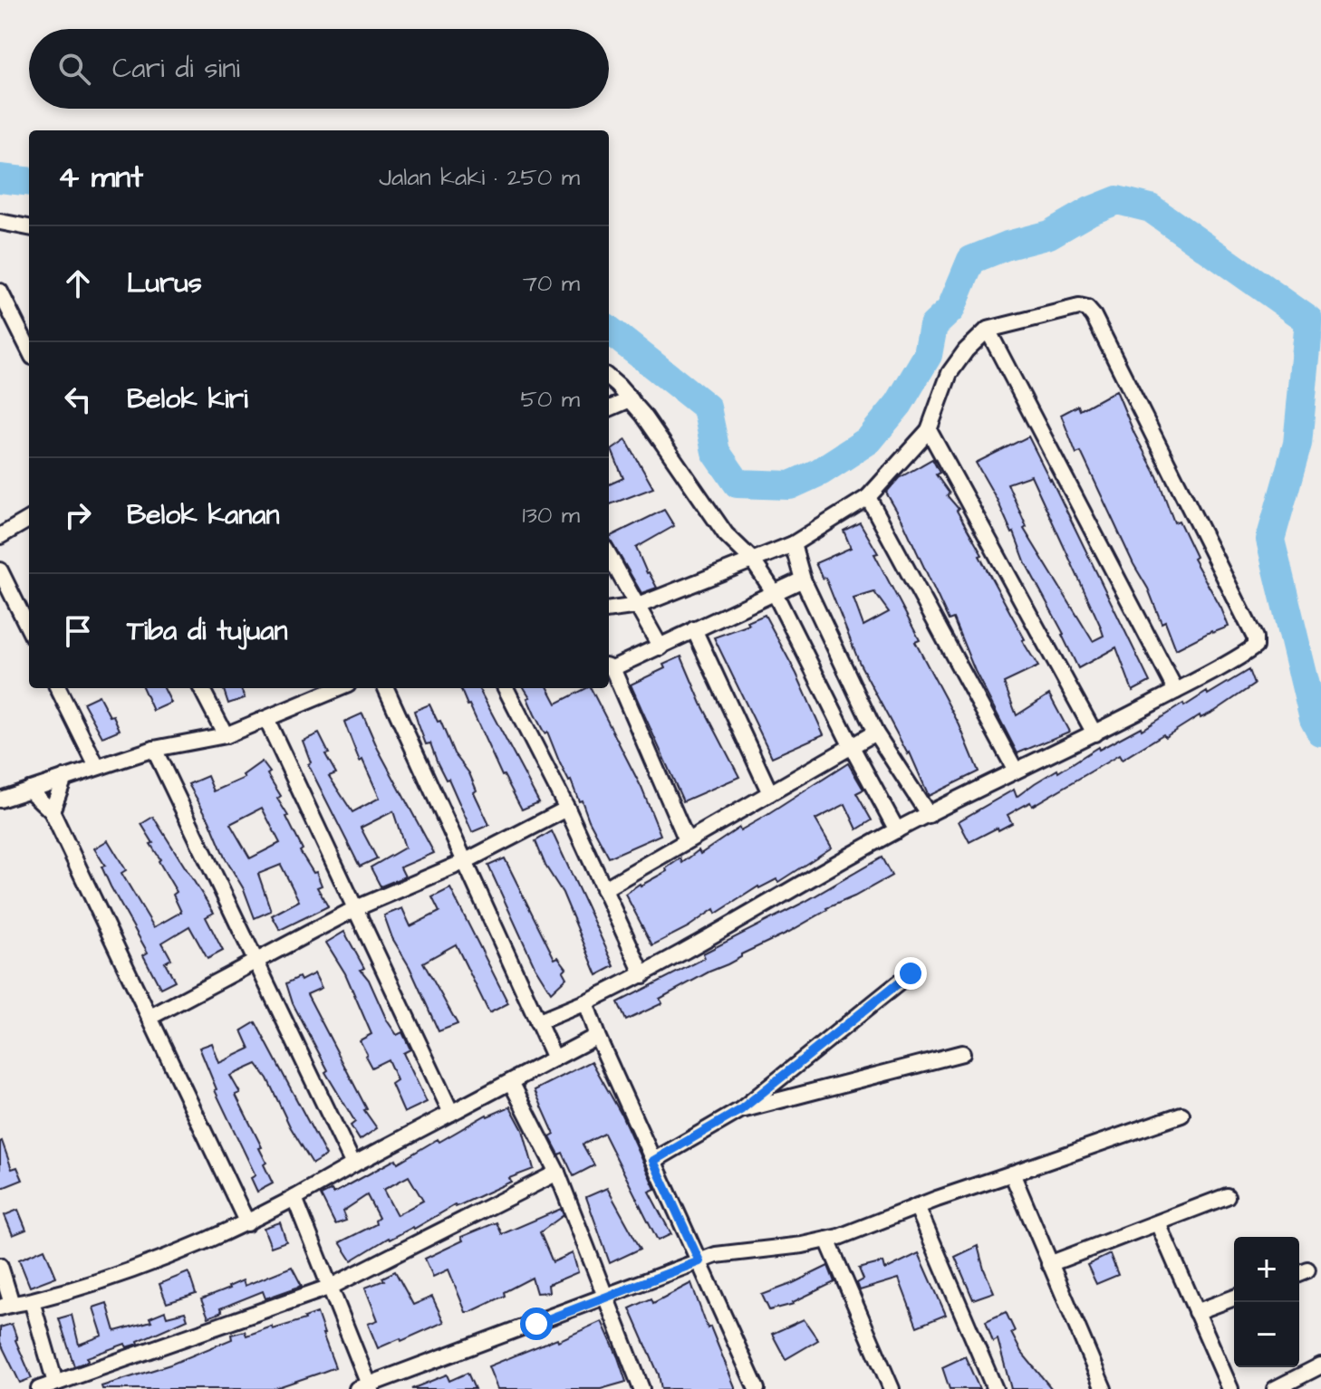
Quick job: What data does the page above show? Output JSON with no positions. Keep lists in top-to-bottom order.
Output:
{
  "page": {
    "search": "Cari di sini",
    "heading": ["4 mnt", "Jalan kaki · 250 m"],
    "list": [
      ["Lurus", "70 m"],
      ["Belok kiri", "50 m"],
      ["Belok kanan", "130 m"],
      "Tiba di tujuan"
    ],
    "map_buttons": ["+", "−"]
  }
}
